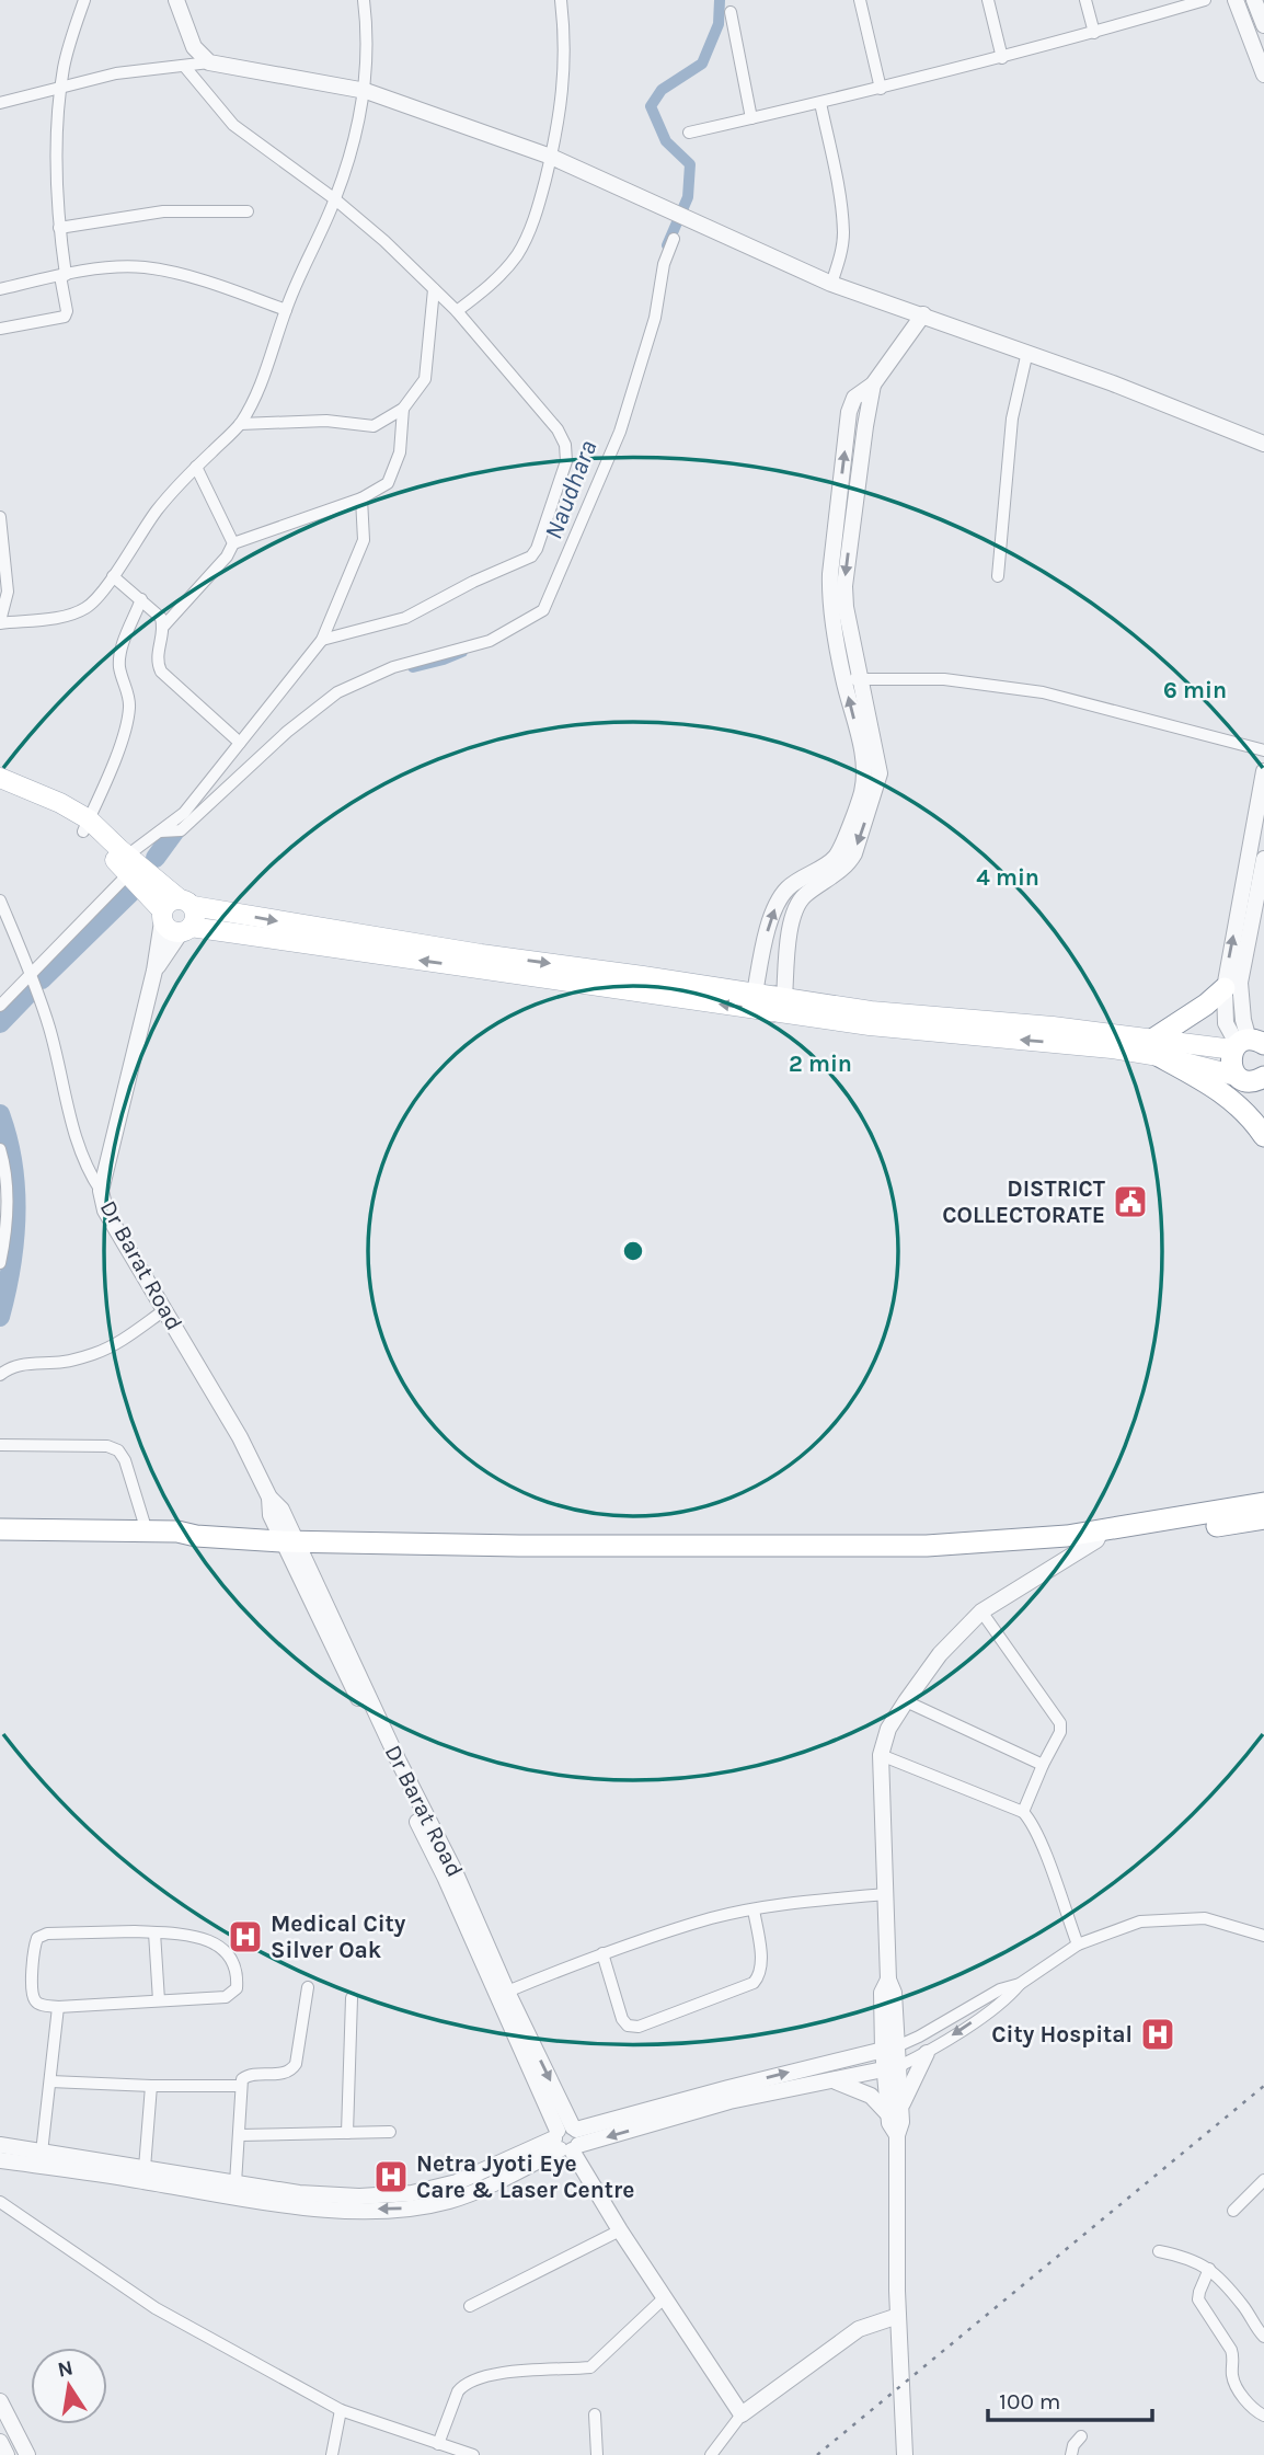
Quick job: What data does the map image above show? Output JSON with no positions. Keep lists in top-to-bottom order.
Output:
{
  "streets": {
    "street": ["Dr Barat Road"]
  },
  "water": ["Naudhara"],
  "places": {
    "public building": ["DISTRICT COLLECTORATE"],
    "hospital": ["Medical City Silver Oak", "City Hospital", "Netra Jyoti Eye Care & Laser Centre"]
  },
  "scale_bar": "100 m",
  "north": "top",
  "rings": ["6 min", "4 min", "2 min"]
}
